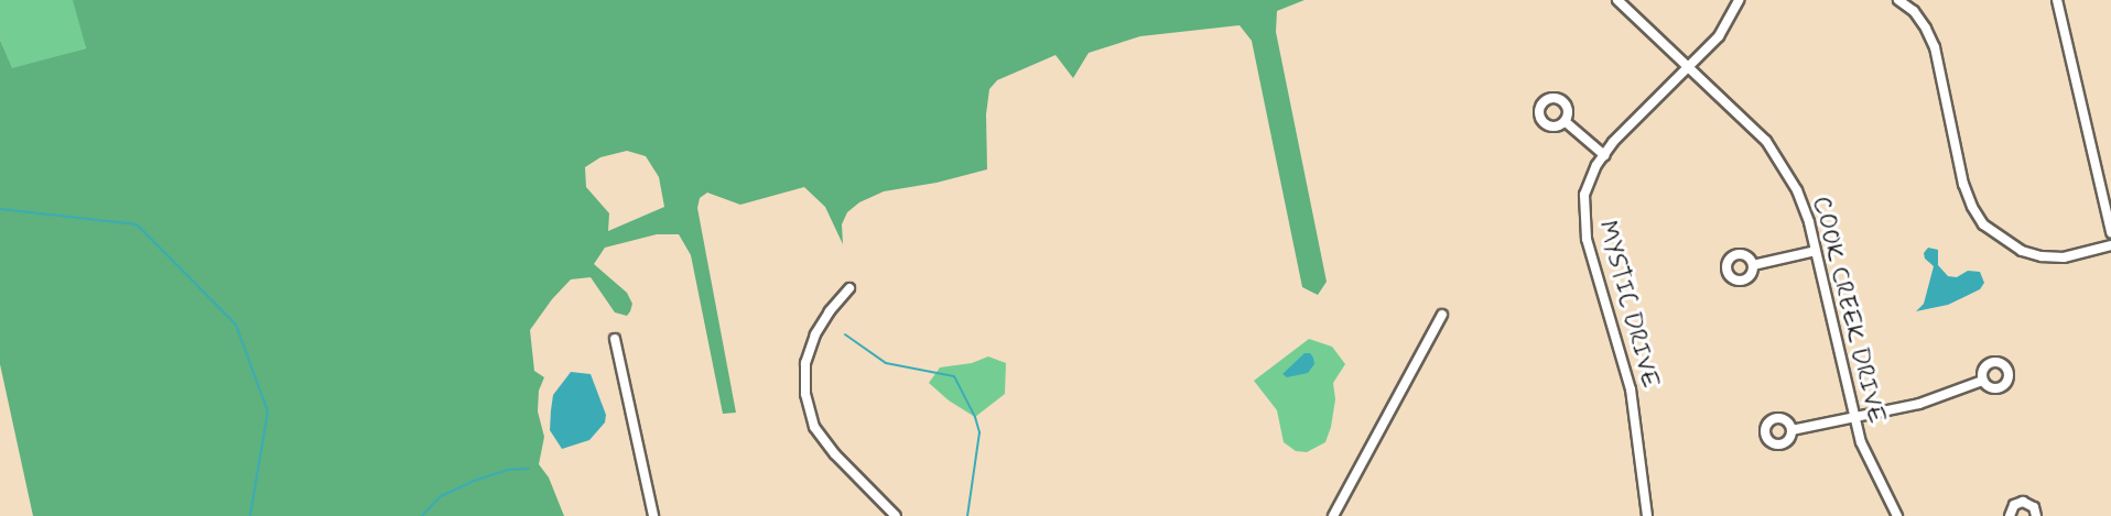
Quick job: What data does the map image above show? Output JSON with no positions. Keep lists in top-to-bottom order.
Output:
{
  "streets": {
    "street": ["MYSTIC DRIVE", "COOK CREEK DRIVE"]
  },
  "crossings": [
    ["MYSTIC DRIVE", "COOK CREEK DRIVE"]
  ]
}
